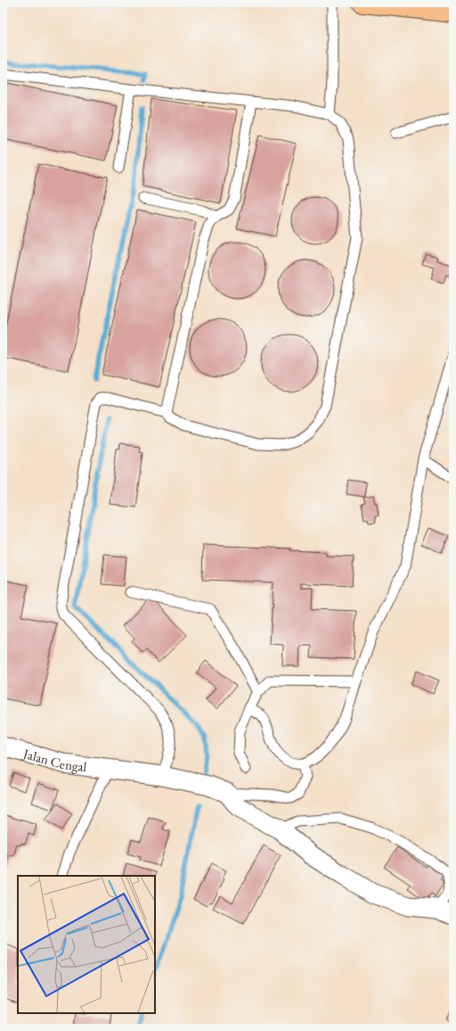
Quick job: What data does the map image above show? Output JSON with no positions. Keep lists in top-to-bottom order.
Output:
{
  "streets": {
    "street": ["Jalan Cengal"]
  }
}
